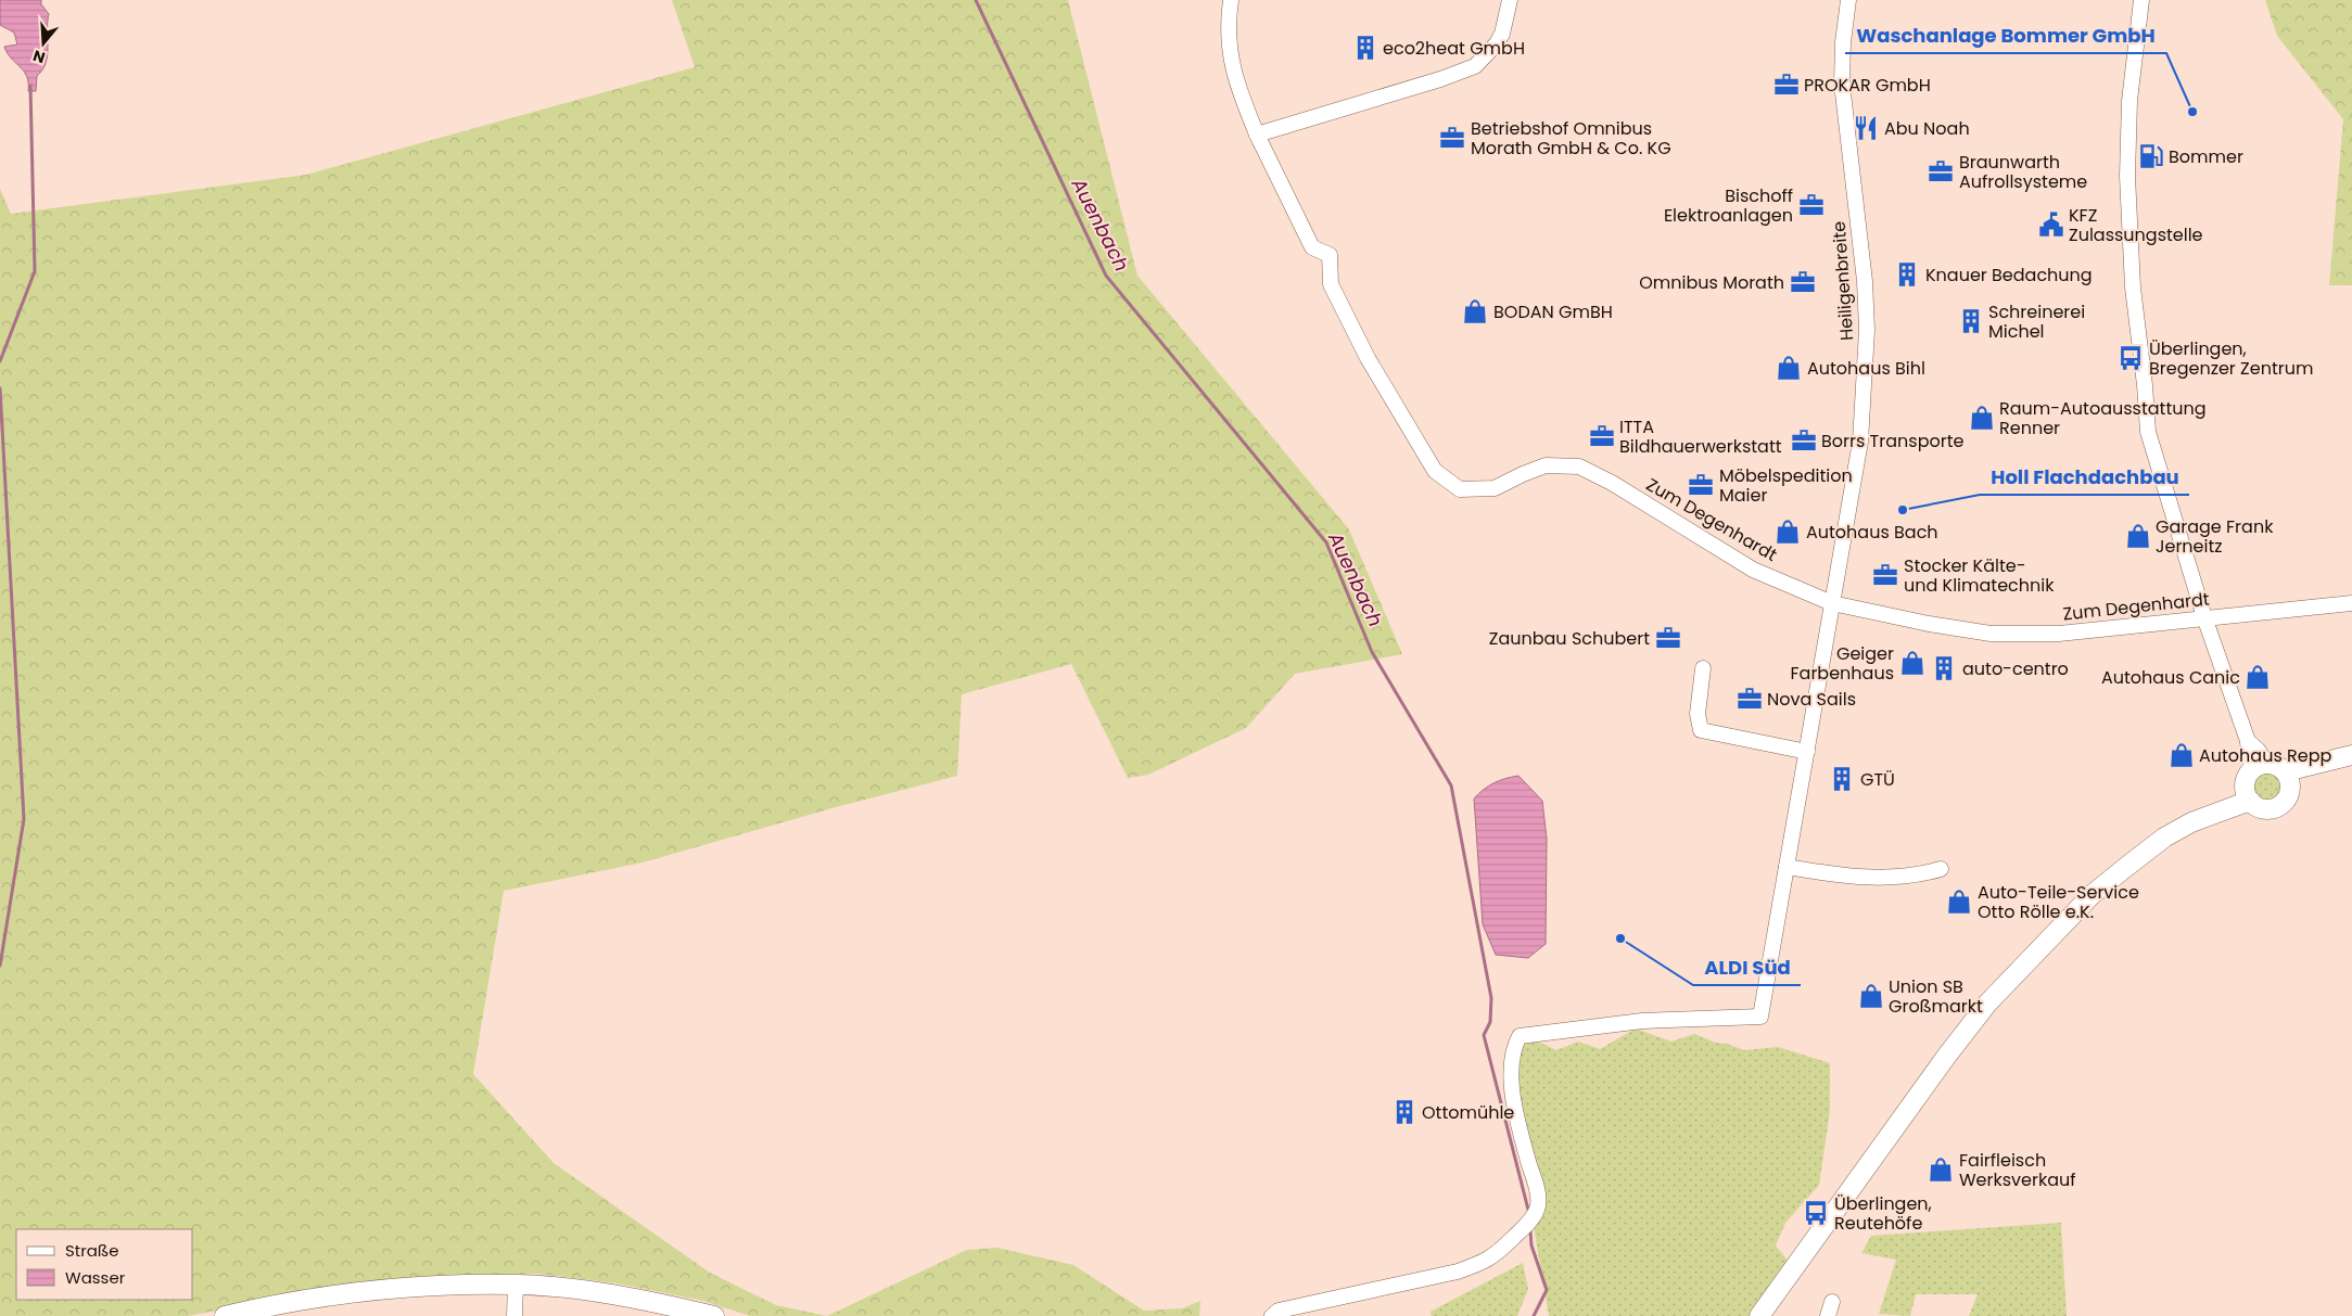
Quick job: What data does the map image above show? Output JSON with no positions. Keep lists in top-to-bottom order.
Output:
{
  "streets": {
    "street": ["Heiligenbreite", "Zum Degenhardt"]
  },
  "crossings": [
    ["Heiligenbreite", "Zum Degenhardt"]
  ],
  "water": ["Auenbach"],
  "places": {
    "building": [
      "eco2heat GmbH",
      "Knauer Bedachung",
      "Schreinerei Michel",
      "auto-centro",
      "GTÜ",
      "Ottomühle"
    ],
    "office": [
      "PROKAR GmbH",
      "Betriebshof Omnibus Morath GmbH & Co. KG",
      "Braunwarth Aufrollsysteme",
      "Bischoff Elektroanlagen",
      "Omnibus Morath",
      "ITTA Bildhauerwerkstatt",
      "Borrs Transporte",
      "Möbelspedition Maier",
      "Stocker Kälte- und Klimatechnik",
      "Zaunbau Schubert",
      "Nova Sails"
    ],
    "other": ["Waschanlage Bommer GmbH", "Holl Flachdachbau", "ALDI Süd"],
    "restaurant": ["Abu Noah"],
    "fuel station": ["Bommer"],
    "public building": ["KFZ Zulassungstelle"],
    "shop": [
      "BODAN GmBH",
      "Autohaus Bihl",
      "Raum-Autoausstattung Renner",
      "Autohaus Bach",
      "Garage Frank Jerneitz",
      "Geiger Farbenhaus",
      "Autohaus Canic",
      "Autohaus Repp",
      "Auto-Teile-Service Otto Rölle e.K.",
      "Union SB Großmarkt",
      "Fairfleisch Werksverkauf"
    ],
    "bus stop": ["Überlingen, Bregenzer Zentrum", "Überlingen, Reutehöfe"]
  },
  "legend": ["Straße", "Wasser"],
  "north": "bottom"
}
